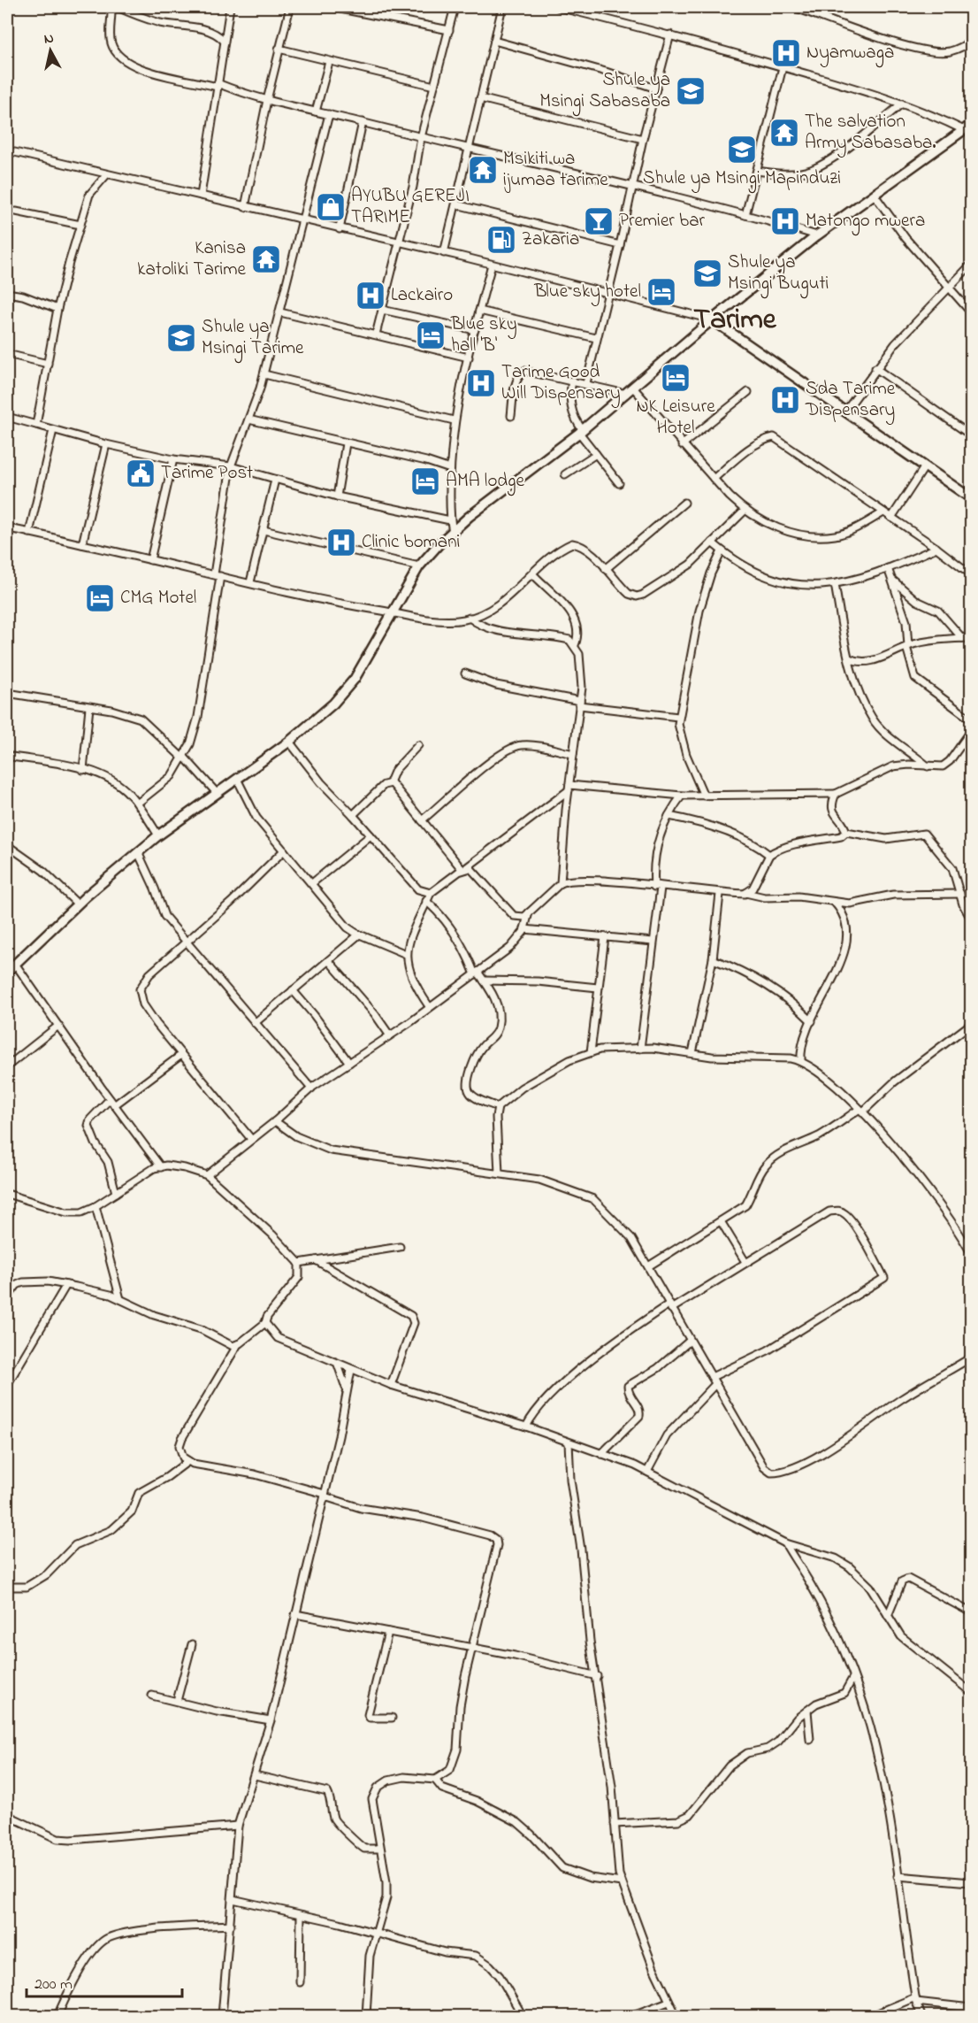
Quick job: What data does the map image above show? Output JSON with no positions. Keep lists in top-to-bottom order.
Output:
{
  "districts": ["Tarime"],
  "places": {
    "hospital": [
      "Nyamwaga",
      "Matongo mwera",
      "Lackairo",
      "Tarime Good Will Dispensary",
      "Sda Tarime Dispensary",
      "Clinic bomani"
    ],
    "school or university": [
      "Shule ya Msingi Sabasaba",
      "Shule ya Msingi Mapinduzi",
      "Shule ya Msingi Buguti",
      "Shule ya Msingi Tarime"
    ],
    "temple": ["The salvation Army Sabasaba.", "Msikiti wa ijumaa tarime", "Kanisa katoliki Tarime"],
    "shop": ["AYUBU GEREJI TARIME"],
    "bar": ["Premier bar"],
    "fuel station": ["Zakaria"],
    "hotel": [
      "Blue sky hotel",
      "Blue sky hall 'B'",
      "NK Leisure Hotel",
      "AMA lodge",
      "CMG Motel"
    ],
    "public building": ["Tarime Post"]
  },
  "scale_bar": "200 m",
  "north": "top"
}
